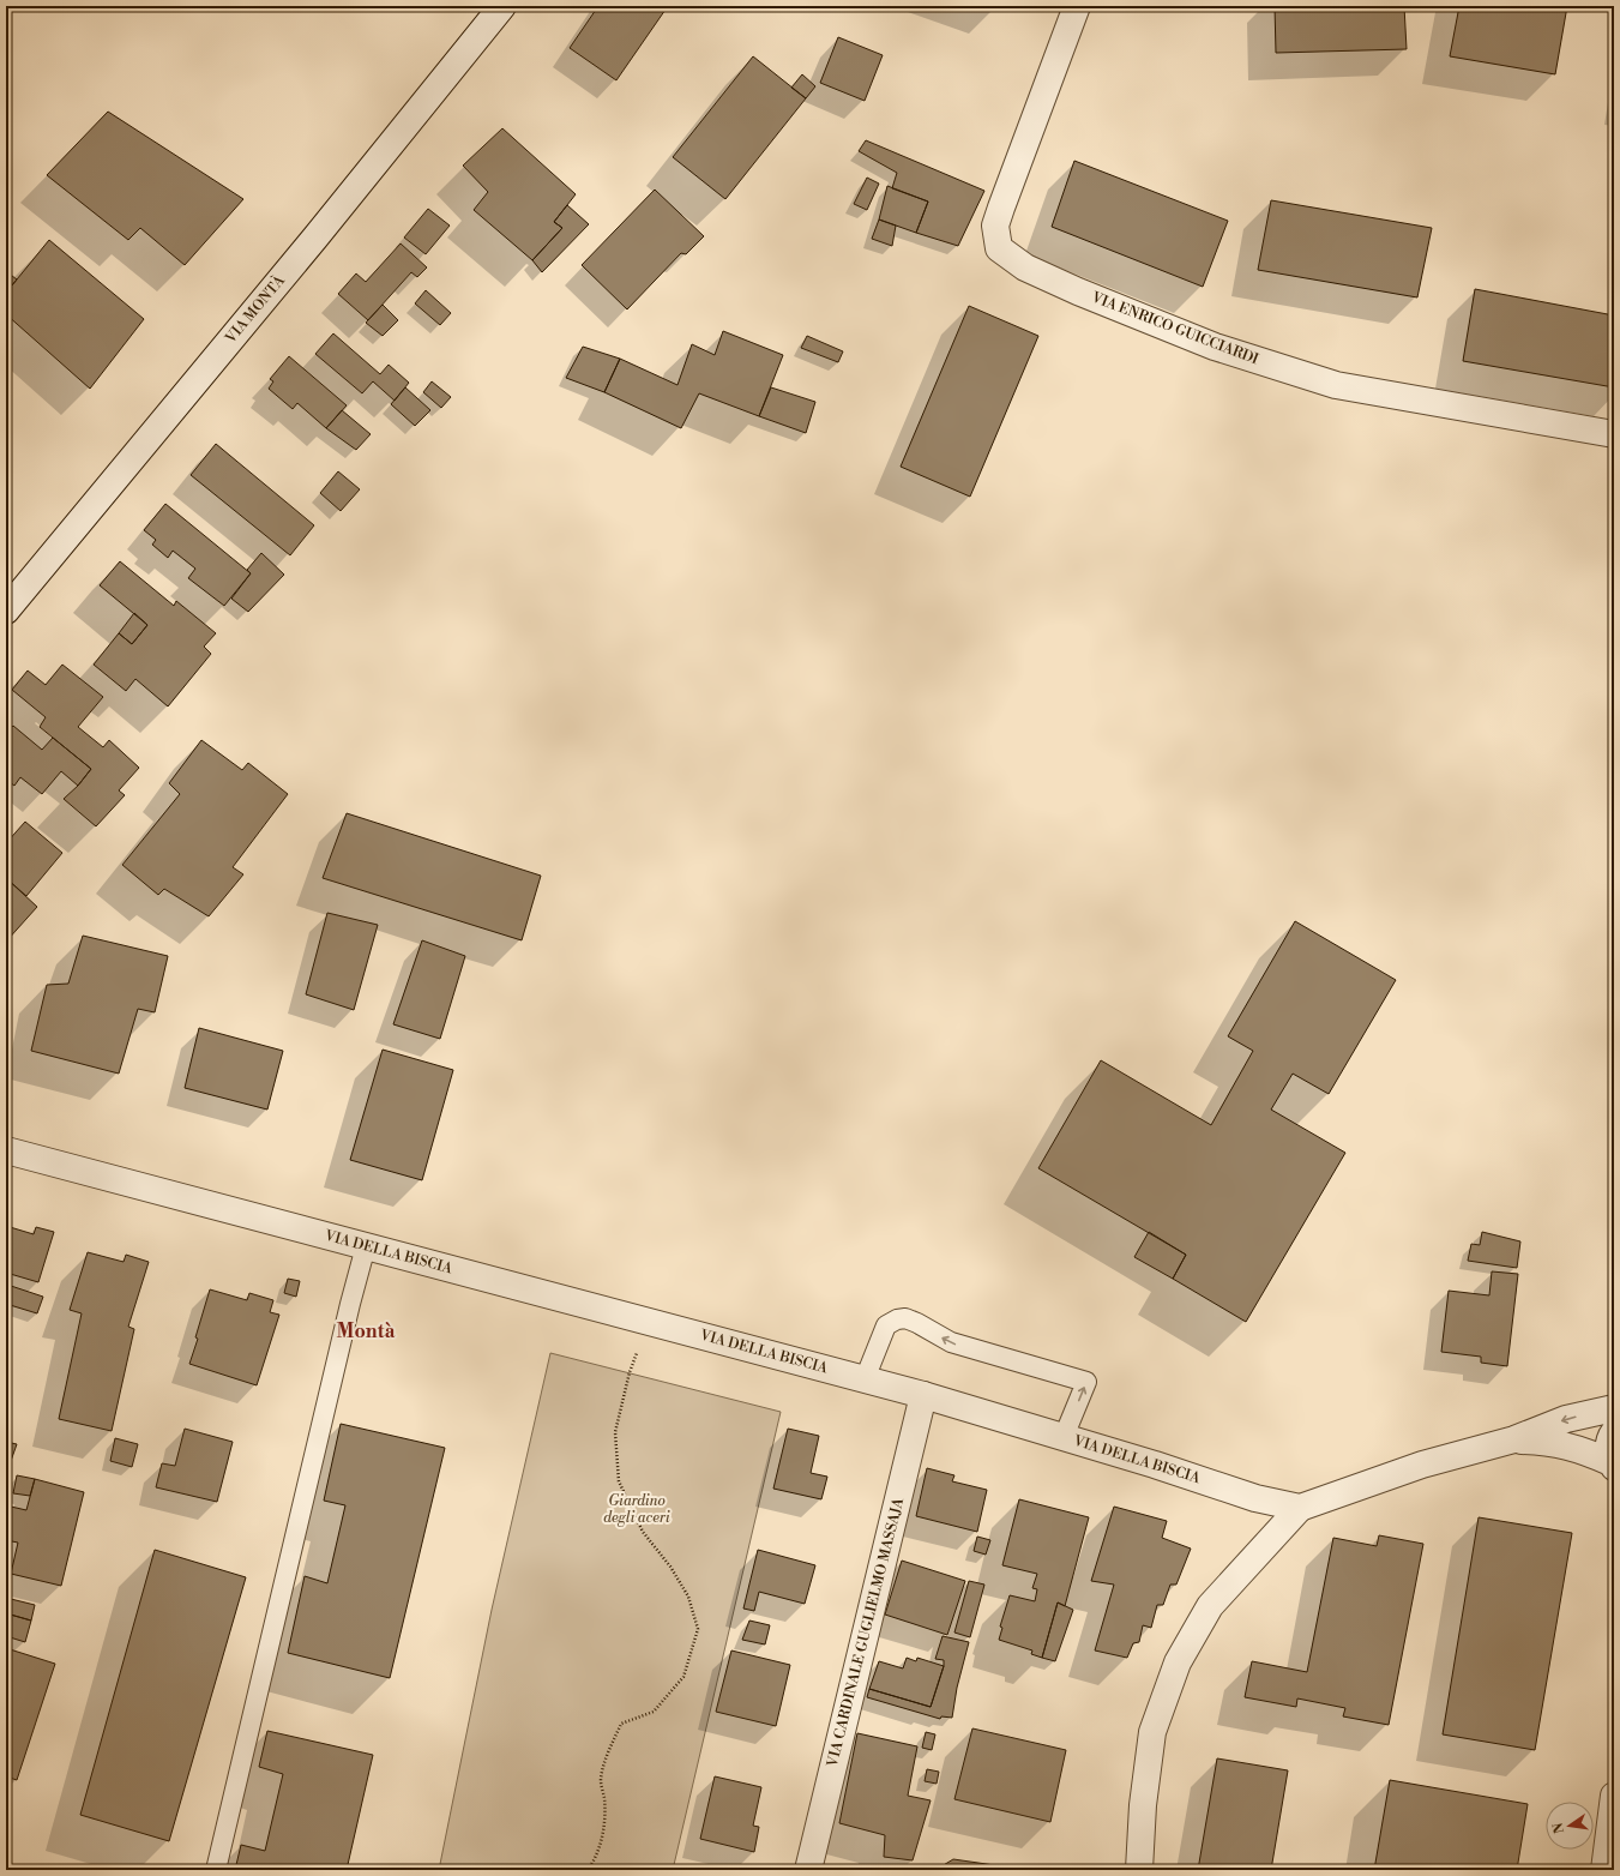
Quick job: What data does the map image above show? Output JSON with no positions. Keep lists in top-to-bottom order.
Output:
{
  "streets": {
    "street": [
      "VIA MONTÀ",
      "VIA ENRICO GUICCIARDI",
      "VIA DELLA BISCIA",
      "VIA CARDINALE GUGLIELMO MASSAJA"
    ]
  },
  "crossings": [
    ["VIA DELLA BISCIA", "VIA CARDINALE GUGLIELMO MASSAJA"]
  ],
  "districts": ["Montà"],
  "parks": ["Giardino degli aceri"],
  "north": "left"
}
